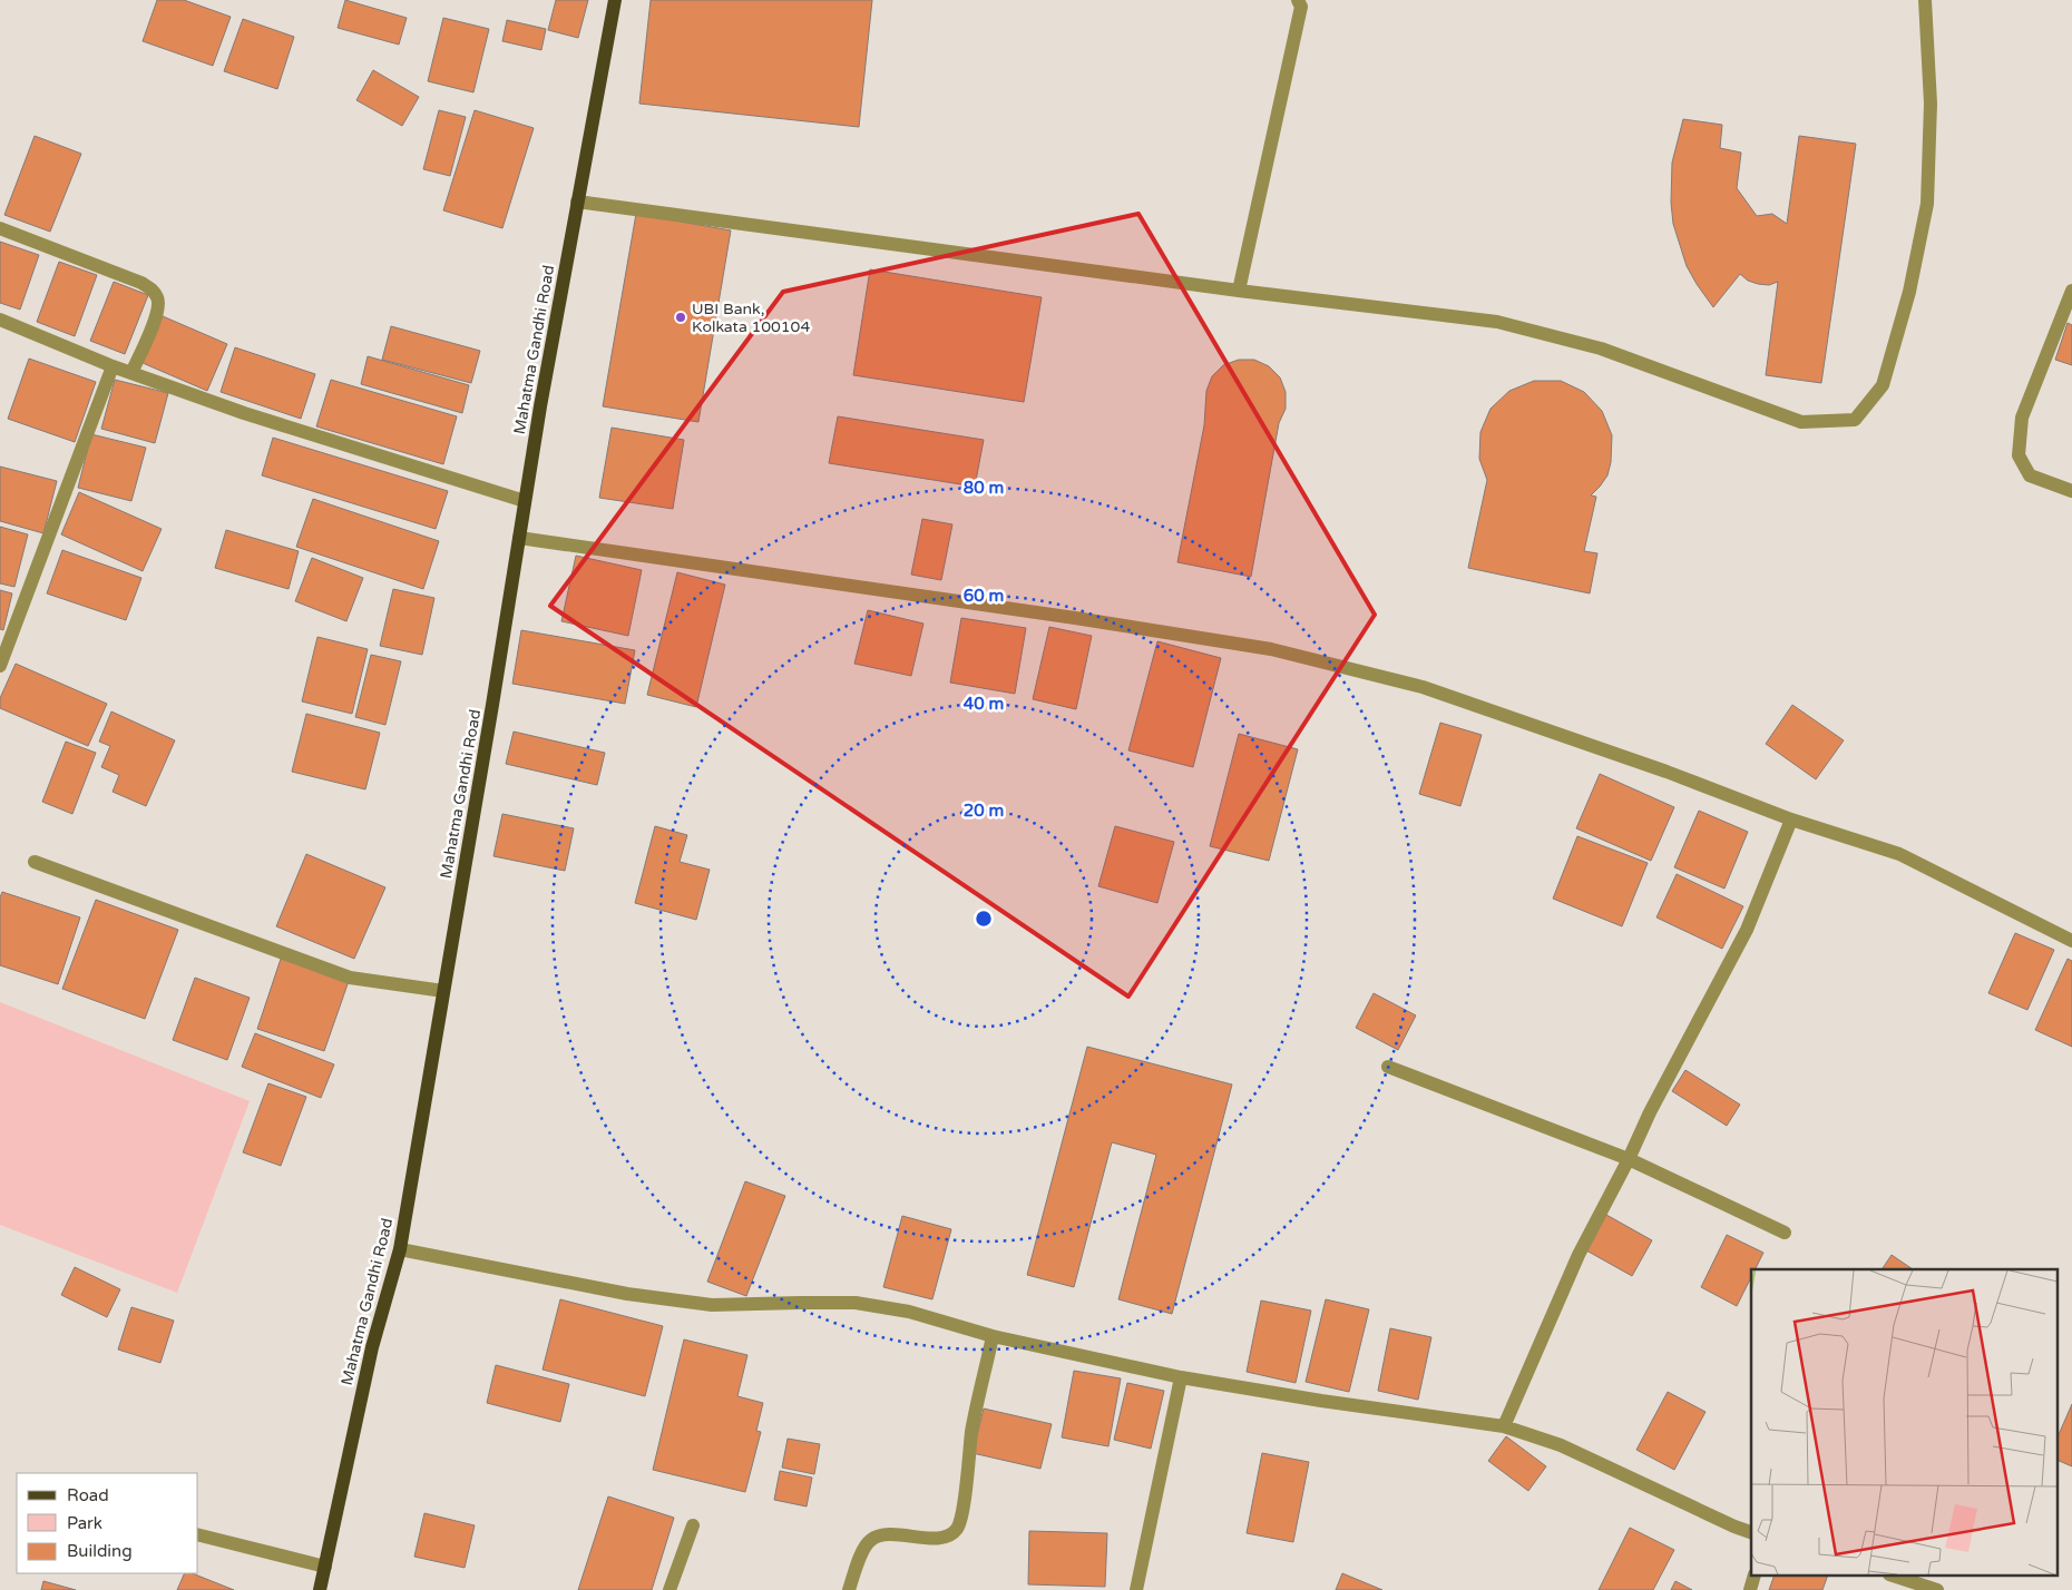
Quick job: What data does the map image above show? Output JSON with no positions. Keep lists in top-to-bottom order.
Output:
{
  "streets": {
    "main road": ["Mahatma Gandhi Road"]
  },
  "places": ["UBI Bank, Kolkata 100104"],
  "legend": ["Road", "Park", "Building"],
  "rings": [
    "80 m",
    "60 m",
    "40 m",
    "20 m"
  ]
}
